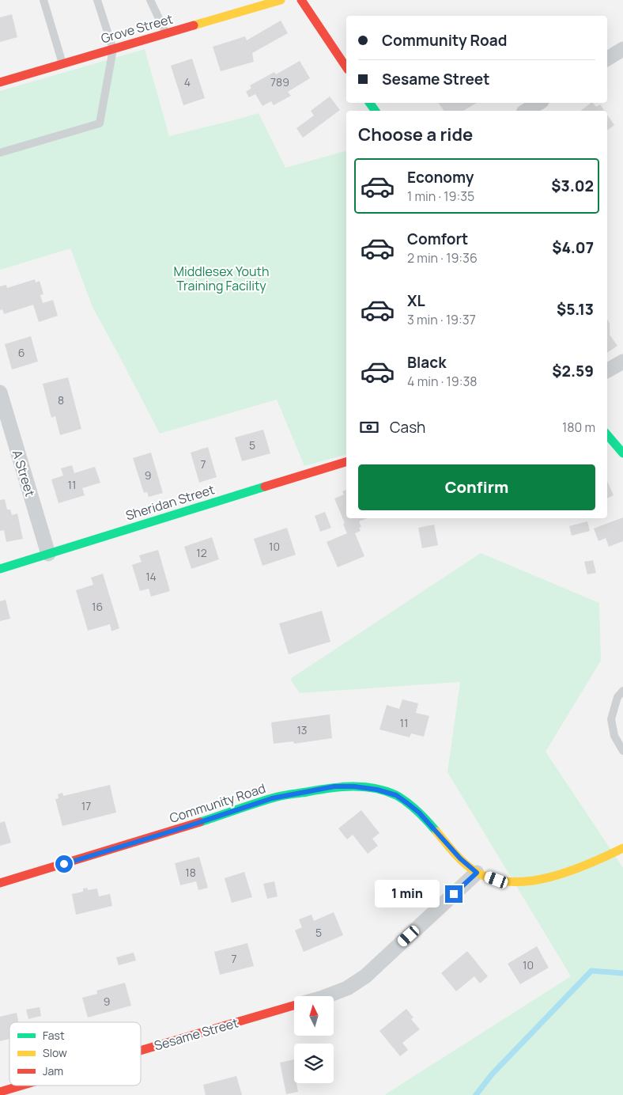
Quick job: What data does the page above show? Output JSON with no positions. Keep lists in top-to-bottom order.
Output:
{
  "streets": {
    "street": [
      "Grove Street",
      "A Street",
      "Sheridan Street",
      "Community Road",
      "Sesame Street"
    ]
  },
  "crossings": [
    ["A Street", "Sheridan Street"],
    ["Community Road", "Sesame Street"]
  ],
  "parks": ["Middlesex Youth Training Facility"],
  "house_numbers": [
    "4",
    "789",
    "6",
    "8",
    "5",
    "7",
    "9",
    "11",
    "10",
    "12",
    "14",
    "16",
    "11",
    "13",
    "17",
    "18",
    "5",
    "7",
    "10",
    "9"
  ],
  "legend": ["Fast", "Slow", "Jam"],
  "north": "top",
  "page": {
    "banner": ["Community Road", "Sesame Street"],
    "heading": "Choose a ride",
    "list": [
      {
        "name": "Economy",
        "note": "1 min · 19:35",
        "value": "$3.02"
      },
      {
        "name": "Comfort",
        "note": "2 min · 19:36",
        "value": "$4.07"
      },
      {
        "name": "XL",
        "note": "3 min · 19:37",
        "value": "$5.13"
      },
      {
        "name": "Black",
        "note": "4 min · 19:38",
        "value": "$2.59"
      }
    ],
    "pay": ["Cash", "180 m"],
    "buttons": "Confirm",
    "bubble": "1 min"
  }
}
